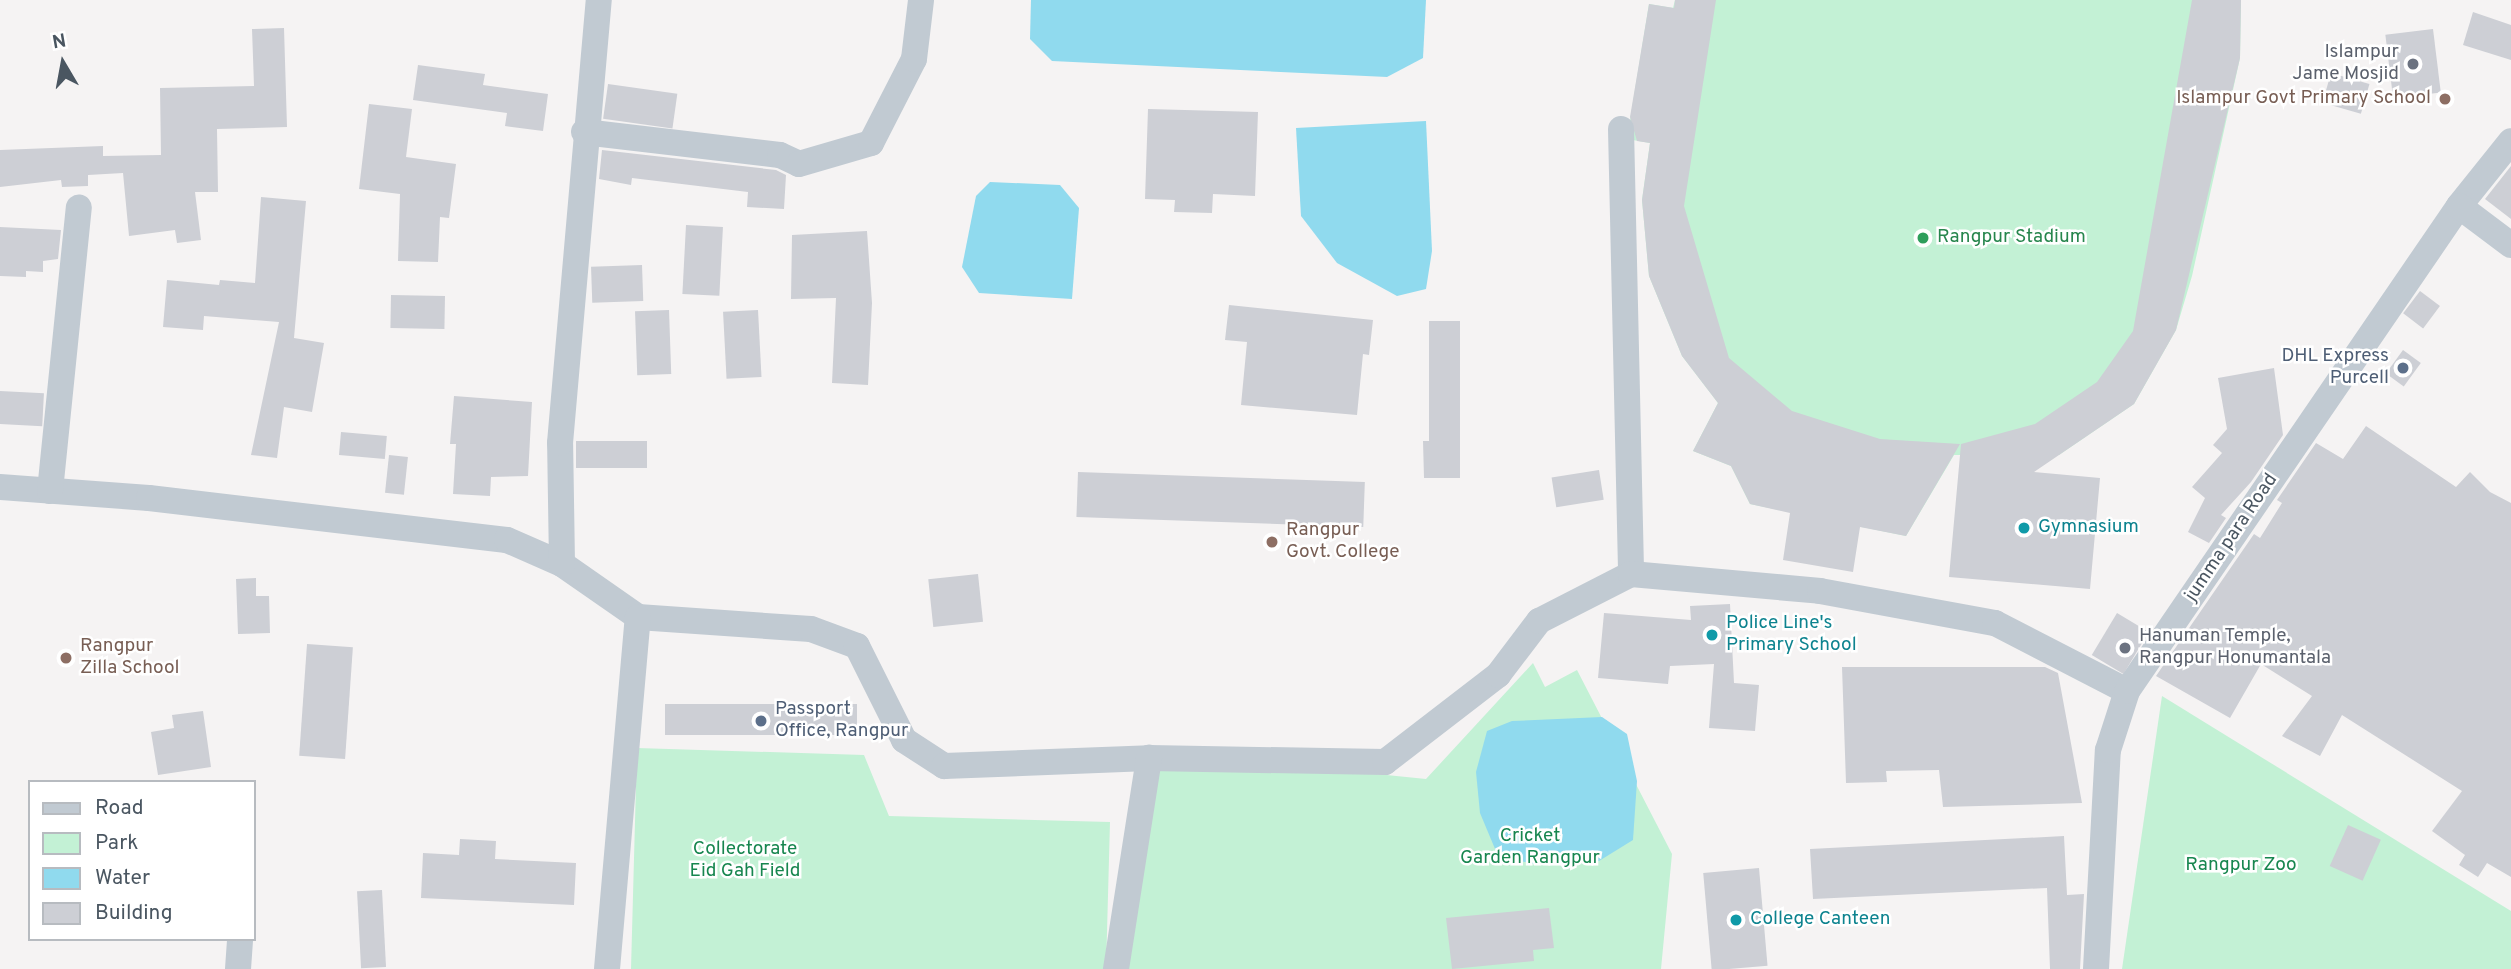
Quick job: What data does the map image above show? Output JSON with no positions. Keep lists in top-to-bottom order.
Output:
{
  "streets": {
    "street": ["jumma para Road"]
  },
  "parks": ["Cricket Garden Rangpur", "Collectorate Eid Gah Field", "Rangpur Zoo"],
  "places": [
    "Islampur Jame Mosjid",
    "Islampur Govt Primary School",
    "Rangpur Stadium",
    "DHL Express Purcell",
    "Gymnasium",
    "Rangpur Govt. College",
    "Police Line's Primary School",
    "Hanuman Temple, Rangpur Honumantala",
    "Rangpur Zilla School",
    "Passport Office, Rangpur",
    "College Canteen"
  ],
  "legend": [
    "Road",
    "Park",
    "Water",
    "Building"
  ],
  "north": "top"
}
